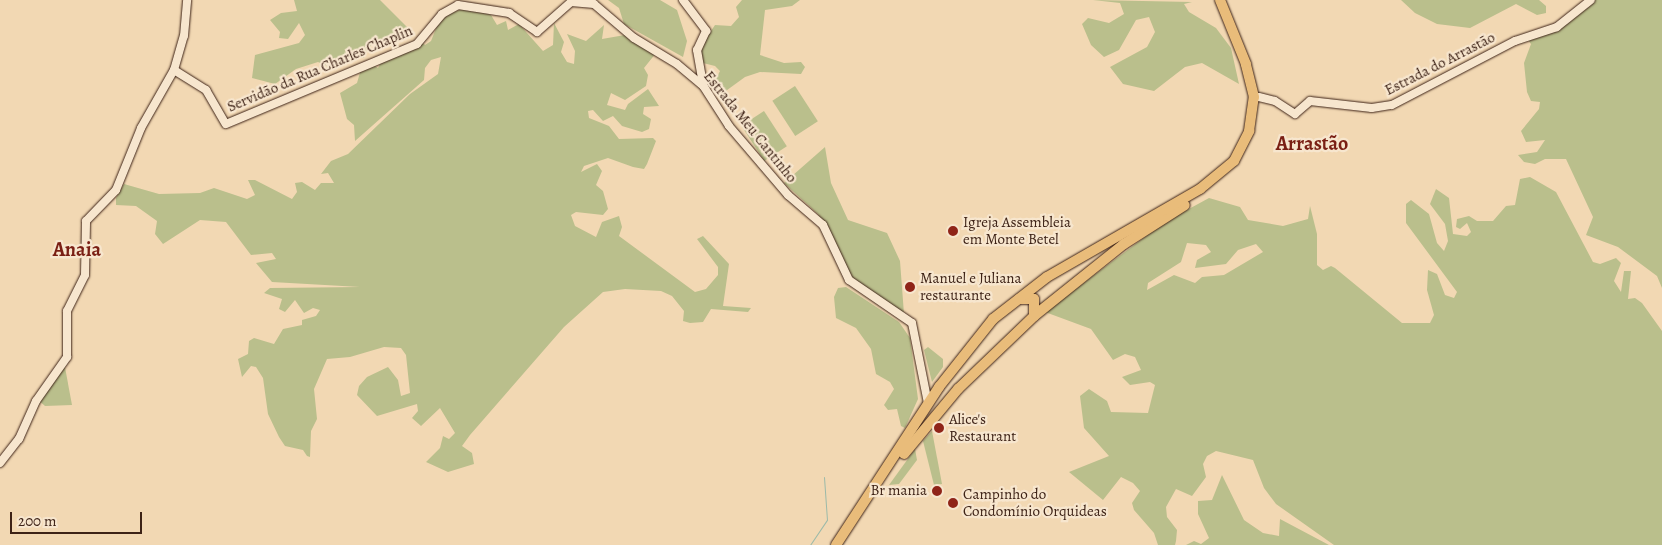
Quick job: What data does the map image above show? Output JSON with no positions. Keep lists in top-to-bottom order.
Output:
{
  "streets": {
    "street": ["Estrada do Arrastão", "Servidão da Rua Charles Chaplin", "Estrada Meu Cantinho"]
  },
  "crossings": [
    ["Servidão da Rua Charles Chaplin", "Estrada Meu Cantinho"]
  ],
  "districts": ["Arrastão", "Anaia"],
  "places": [
    "Igreja Assembleia em Monte Betel",
    "Manuel e Juliana restaurante",
    "Alice's Restaurant",
    "Br mania",
    "Campinho do Condomínio Orquideas"
  ],
  "scale_bar": "200 m"
}
